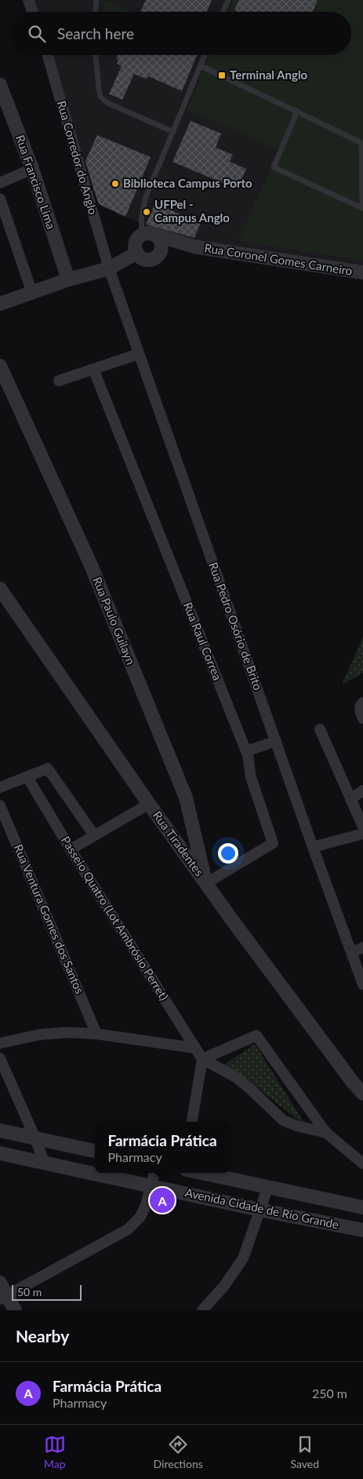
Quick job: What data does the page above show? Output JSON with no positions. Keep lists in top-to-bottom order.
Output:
{
  "streets": {
    "street": [
      "Rua Corredor do Anglo",
      "Rua Francisco Lima",
      "Rua Coronel Gomes Carneiro",
      "Rua Paulo Guilayn",
      "Rua Pedro Osório de Brito",
      "Rua Raul Correa",
      "Rua Tiradentes",
      "Passeio Quatro (Lot Ambrósio Perret)",
      "Rua Ventura Gomes dos Santos",
      "Avenida Cidade de Rio Grande"
    ]
  },
  "crossings": [
    ["Rua Corredor do Anglo", "Rua Pedro Osório de Brito"],
    ["Rua Paulo Guilayn", "Rua Raul Correa"],
    ["Rua Paulo Guilayn", "Rua Tiradentes"],
    ["Rua Raul Correa", "Rua Tiradentes"]
  ],
  "places": {
    "transit": ["Terminal Anglo"],
    "other": ["Biblioteca Campus Porto", "UFPel - Campus Anglo"]
  },
  "scale_bar": "50 m",
  "page": {
    "search": "Search here",
    "popup": ["Farmácia Prática", "Pharmacy"],
    "pins": "A",
    "scale": "50 m",
    "heading": "Nearby",
    "list": [
      {
        "mark": "A",
        "name": "Farmácia Prática",
        "note": "Pharmacy",
        "value": "250 m"
      }
    ],
    "nav": ["Map", "Directions", "Saved"]
  }
}
